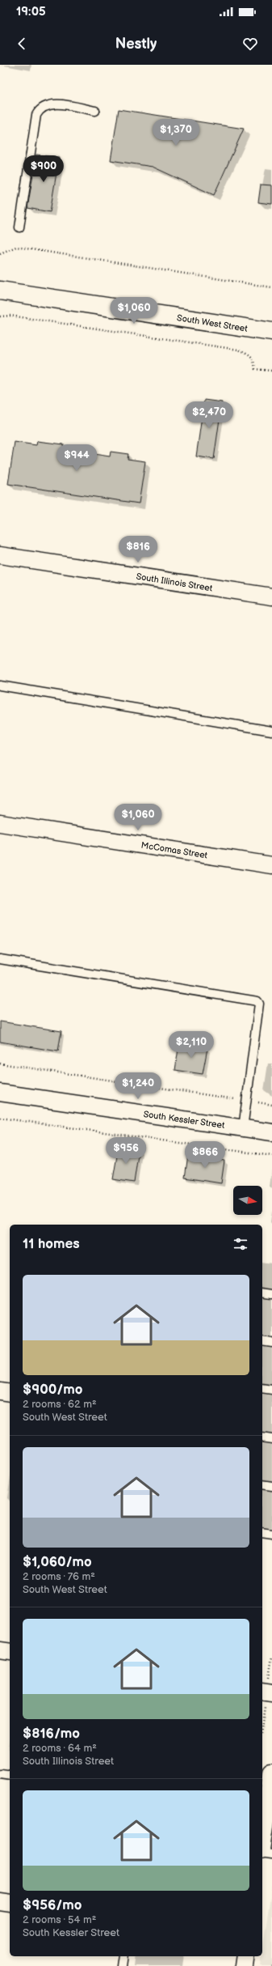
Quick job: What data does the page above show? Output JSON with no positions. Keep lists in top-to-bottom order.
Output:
{
  "streets": {
    "main road": ["South West Street"],
    "street": ["South Illinois Street", "McComas Street", "South Kessler Street"]
  },
  "north": "right",
  "page": {
    "status": "19:05",
    "header": "Nestly",
    "price": [
      "$1,370",
      "$900",
      "$1,060",
      "$2,470",
      "$944",
      "$816",
      "$1,060",
      "$2,110",
      "$1,240",
      "$956",
      "$866"
    ],
    "heading": "11 homes",
    "list": [
      {
        "name": "$900/mo",
        "note": "2 rooms · 62 m² · South West Street"
      },
      {
        "name": "$1,060/mo",
        "note": "2 rooms · 76 m² · South West Street"
      },
      {
        "name": "$816/mo",
        "note": "2 rooms · 64 m² · South Illinois Street"
      },
      {
        "name": "$956/mo",
        "note": "2 rooms · 54 m² · South Kessler Street"
      }
    ]
  }
}
